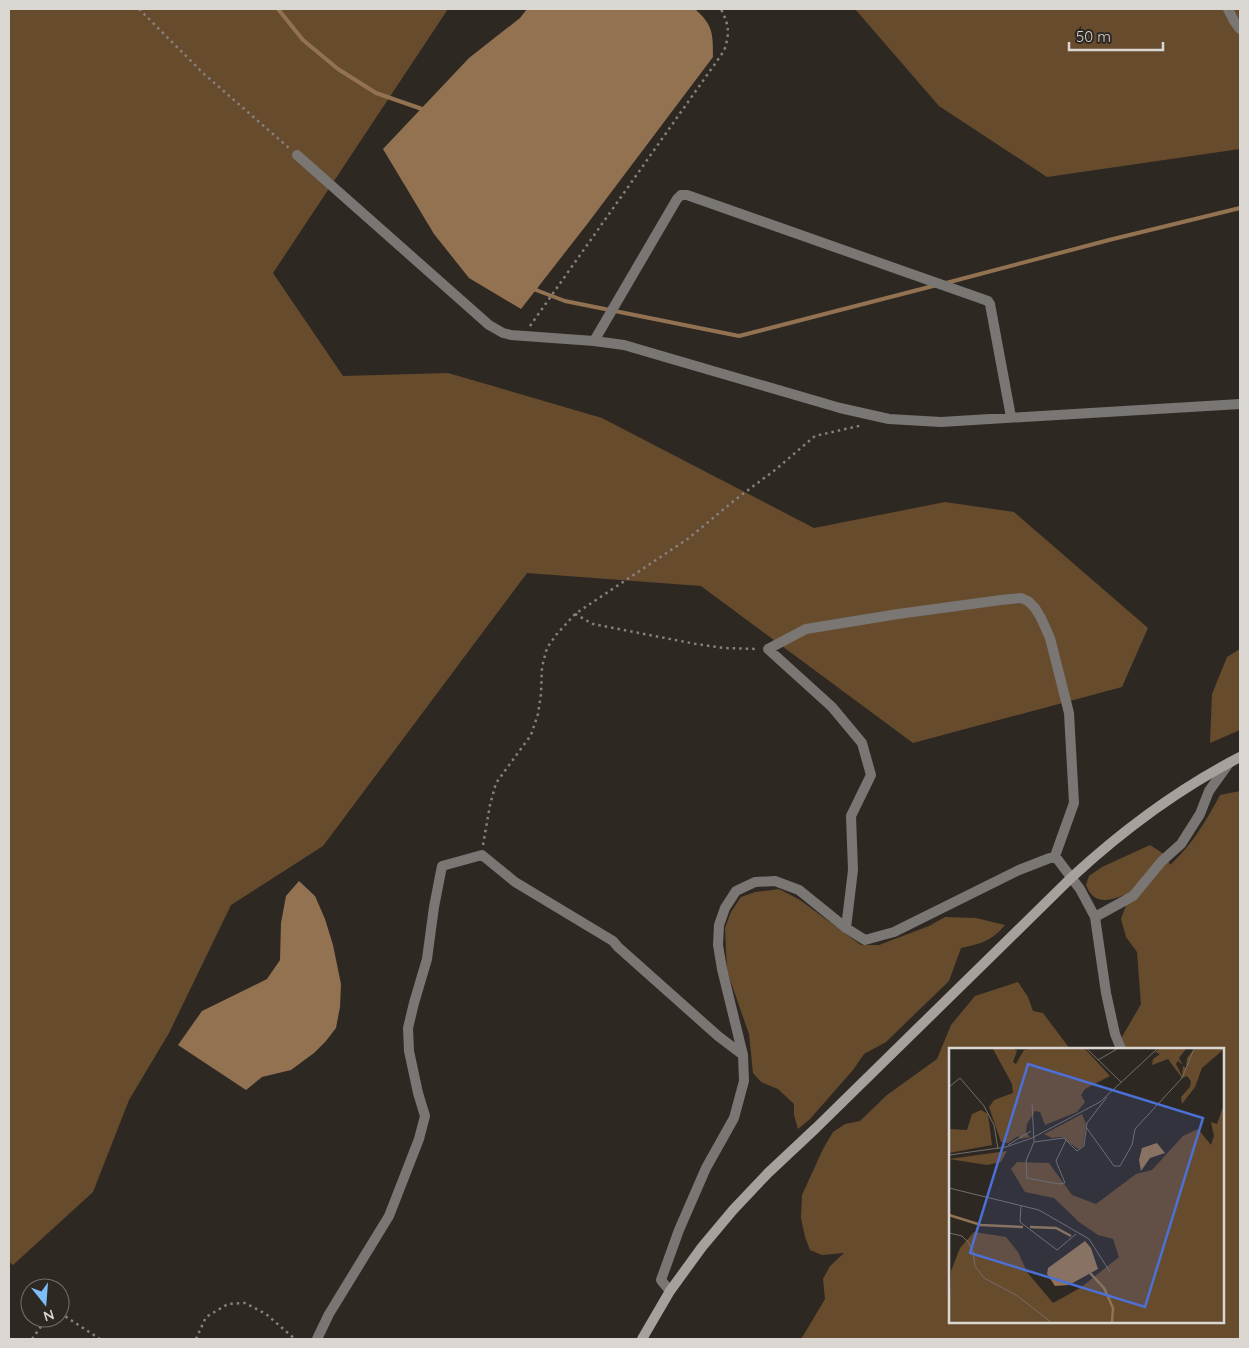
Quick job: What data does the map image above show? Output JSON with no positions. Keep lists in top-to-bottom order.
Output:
{
  "scale_bar": "50 m",
  "north": "bottom"
}
